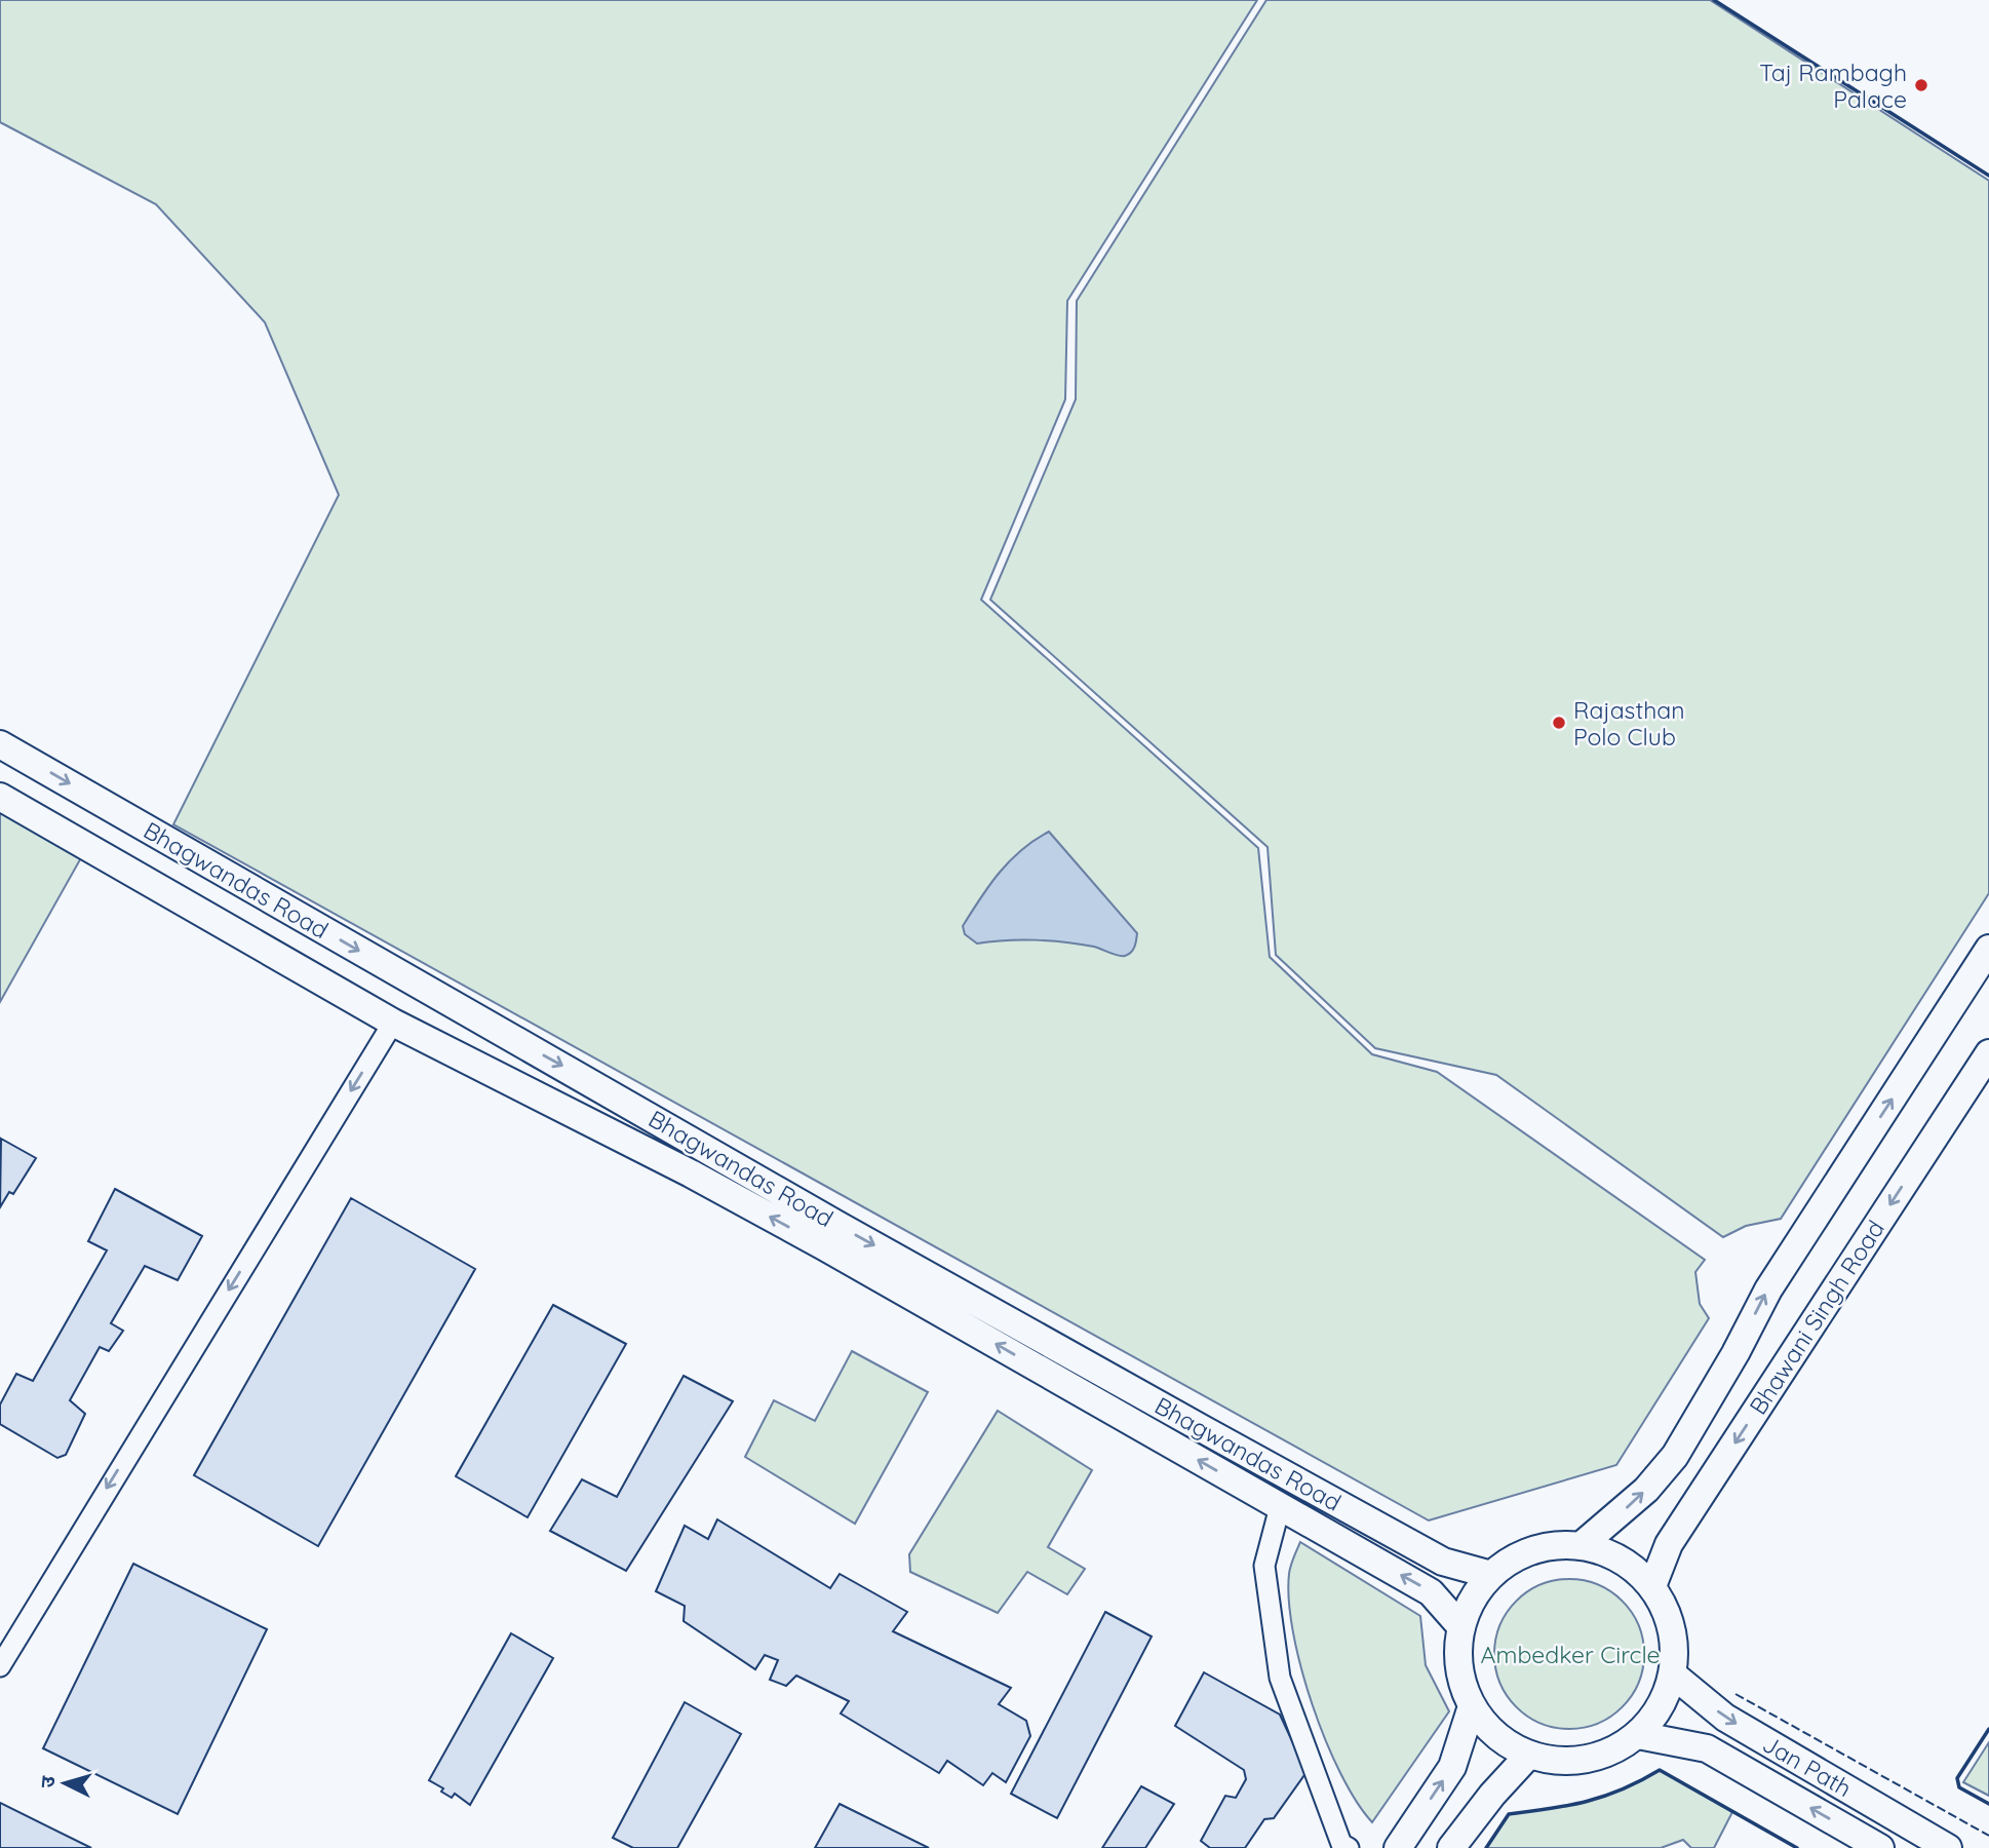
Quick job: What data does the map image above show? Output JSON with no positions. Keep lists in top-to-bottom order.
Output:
{
  "streets": {
    "street": ["Bhagwandas Road", "Bhawani Singh Road", "Jan Path"]
  },
  "crossings": [
    ["Bhagwandas Road", "Bhawani Singh Road"],
    ["Bhagwandas Road", "Jan Path"],
    ["Bhawani Singh Road", "Jan Path"]
  ],
  "parks": ["Ambedker Circle"],
  "places": ["Taj Rambagh Palace", "Rajasthan Polo Club"],
  "north": "left"
}
